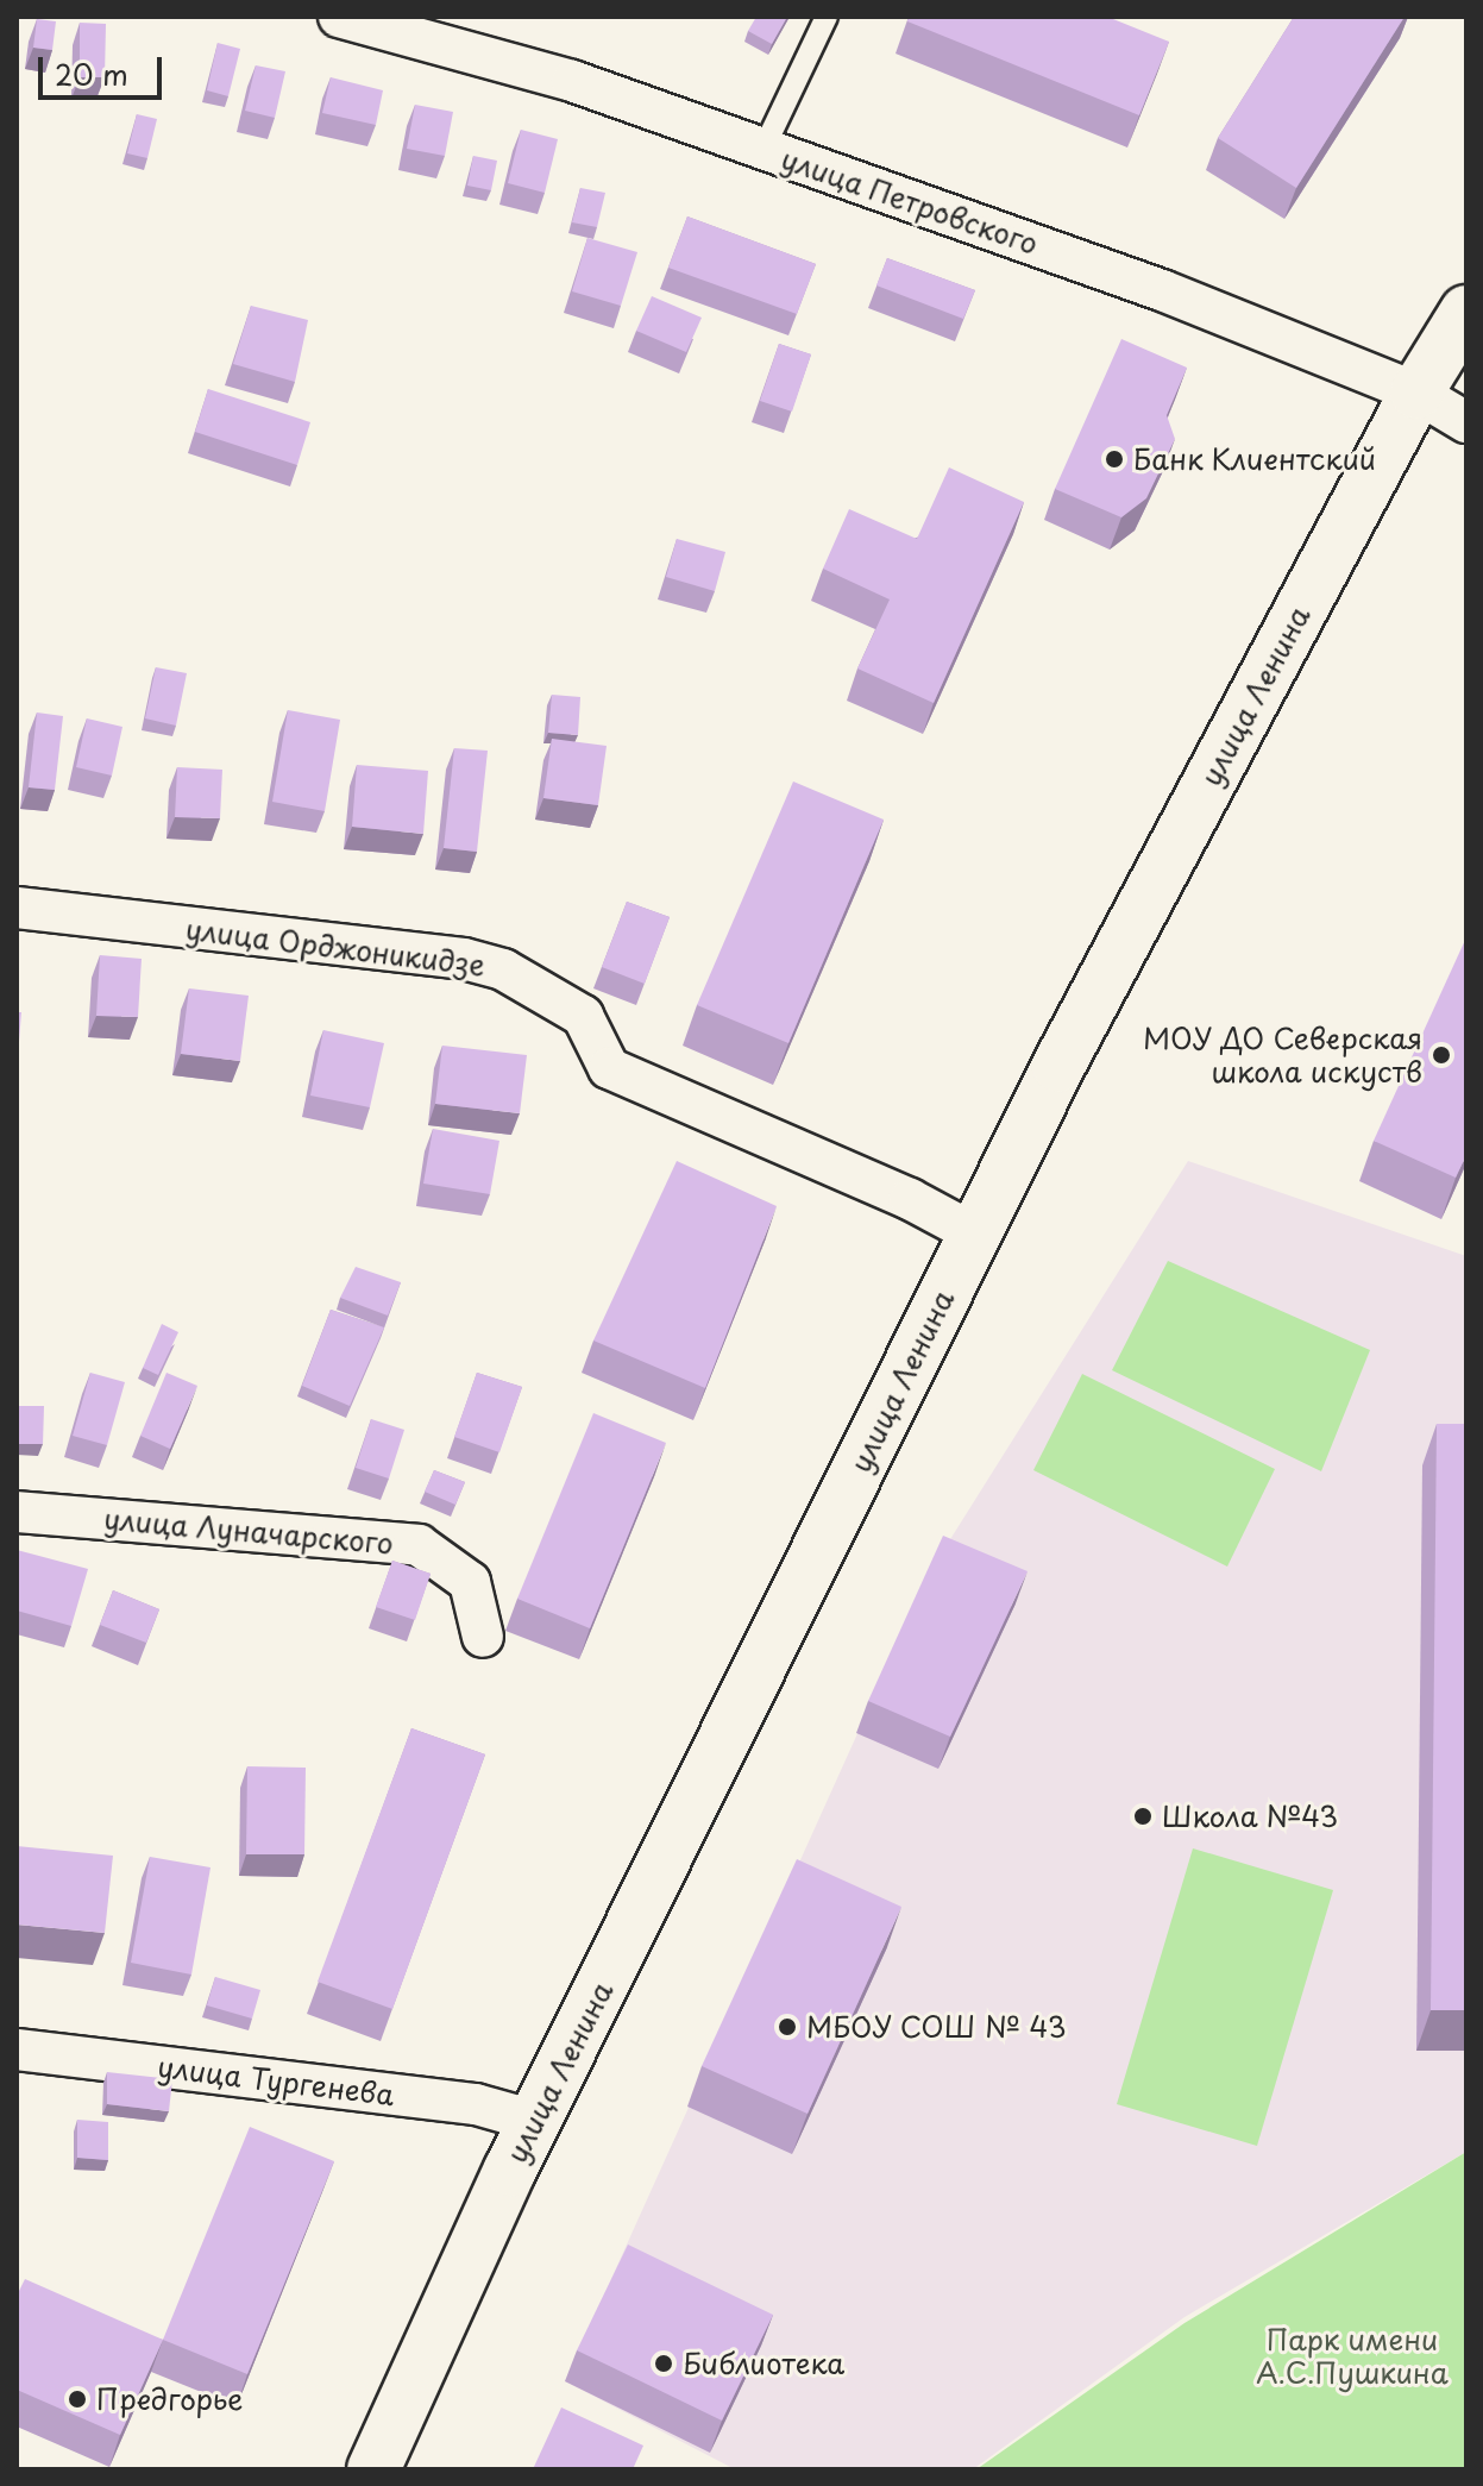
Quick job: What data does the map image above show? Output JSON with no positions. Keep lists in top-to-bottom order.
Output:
{
  "streets": {
    "street": [
      "улица Петровского",
      "улица Ленина",
      "улица Орджоникидзе",
      "улица Луначарского",
      "улица Тургенева"
    ]
  },
  "crossings": [
    ["улица Петровского", "улица Ленина"],
    ["улица Ленина", "улица Орджоникидзе"],
    ["улица Ленина", "улица Тургенева"]
  ],
  "parks": ["Парк имени А.С.Пушкина"],
  "places": [
    "Банк Клиентский",
    "МОУ ДО Северская школа искуств",
    "Школа №43",
    "МБОУ СОШ № 43",
    "Библиотека",
    "Предгорье"
  ],
  "scale_bar": "20 m"
}
